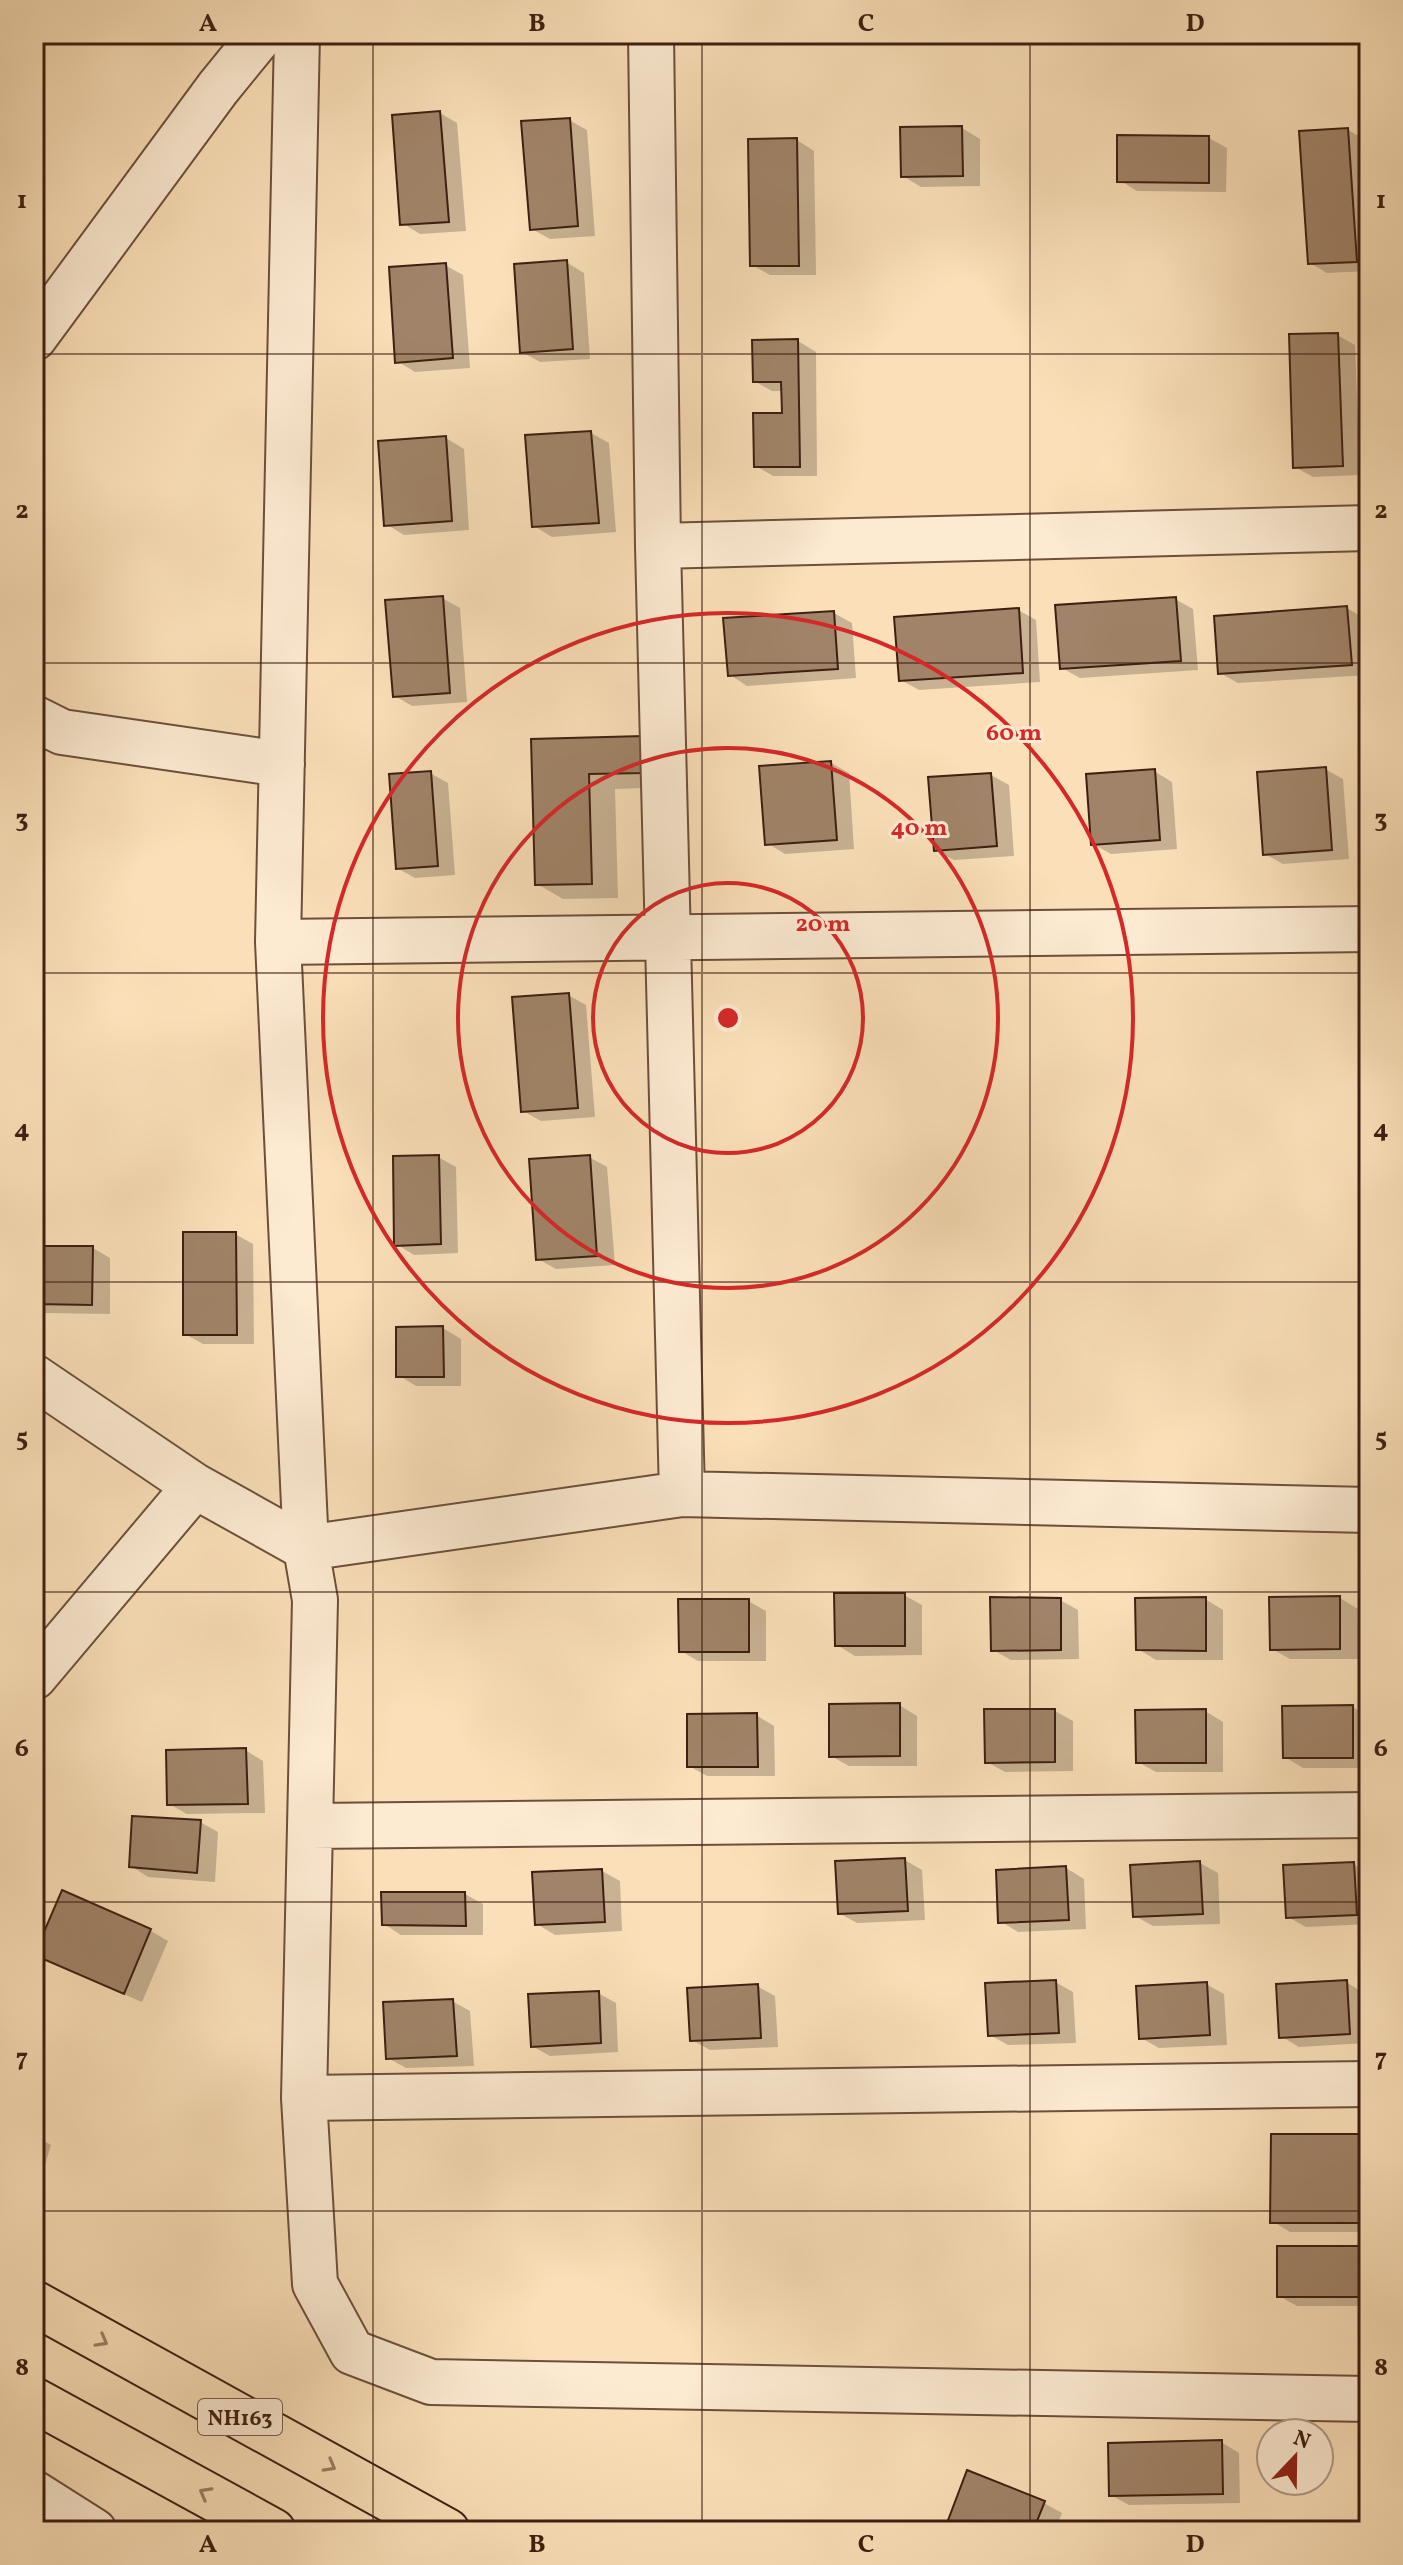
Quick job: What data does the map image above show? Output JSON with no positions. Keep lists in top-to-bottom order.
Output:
{
  "streets": {
    "highway": ["NH163"]
  },
  "north": "top",
  "grid": {
    "columns": [
      "A",
      "B",
      "C",
      "D"
    ],
    "rows": [
      "1",
      "2",
      "3",
      "4",
      "5",
      "6",
      "7",
      "8"
    ]
  },
  "rings": ["60 m", "40 m", "20 m"]
}
